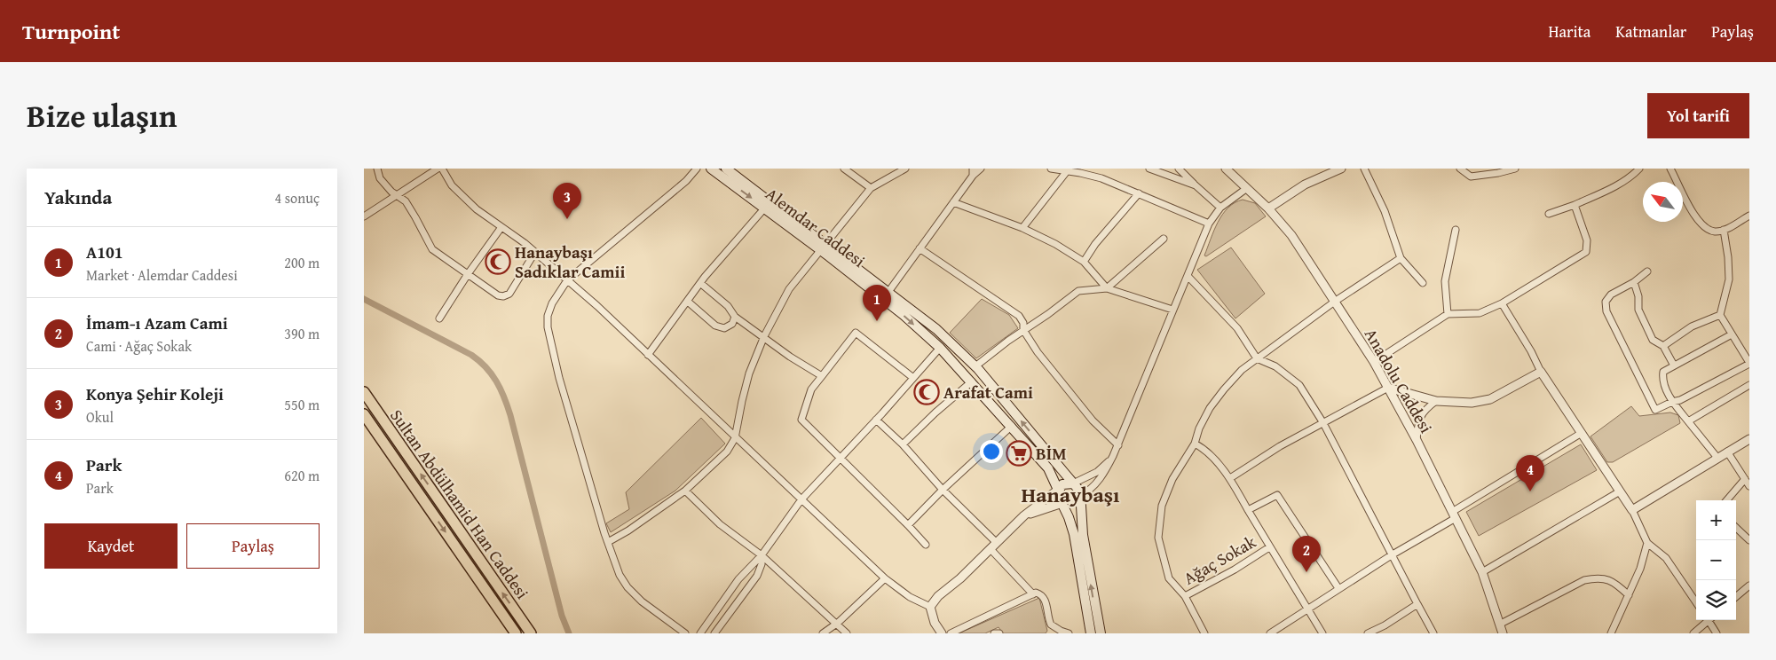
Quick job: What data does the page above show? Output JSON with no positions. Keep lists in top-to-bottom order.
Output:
{
  "streets": {
    "main road": ["Alemdar Caddesi", "Sultan Abdülhamid Han Caddesi"],
    "street": ["Anadolu Caddesi", "Ağaç Sokak"]
  },
  "districts": ["Hanaybaşı"],
  "places": {
    "mosque": ["Hanaybaşı Sadıklar Camii", "Arafat Cami"],
    "supermarket": ["BİM"]
  },
  "north": "top left",
  "page": {
    "header": "Turnpoint",
    "nav": ["Harita", "Katmanlar", "Paylaş"],
    "title": "Bize ulaşın",
    "buttons": [
      "Yol tarifi",
      ["Kaydet", "Paylaş"]
    ],
    "heading": ["Yakında", "4 sonuç"],
    "pins": [
      "3",
      "1",
      "4",
      "2"
    ],
    "list": [
      {
        "mark": "1",
        "name": "A101",
        "note": "Market · Alemdar Caddesi",
        "value": "200 m"
      },
      {
        "mark": "2",
        "name": "İmam-ı Azam Cami",
        "note": "Cami · Ağaç Sokak",
        "value": "390 m"
      },
      {
        "mark": "3",
        "name": "Konya Şehir Koleji",
        "note": "Okul",
        "value": "550 m"
      },
      {
        "mark": "4",
        "name": "Park",
        "note": "Park",
        "value": "620 m"
      }
    ],
    "map_buttons": ["+", "−"]
  }
}
